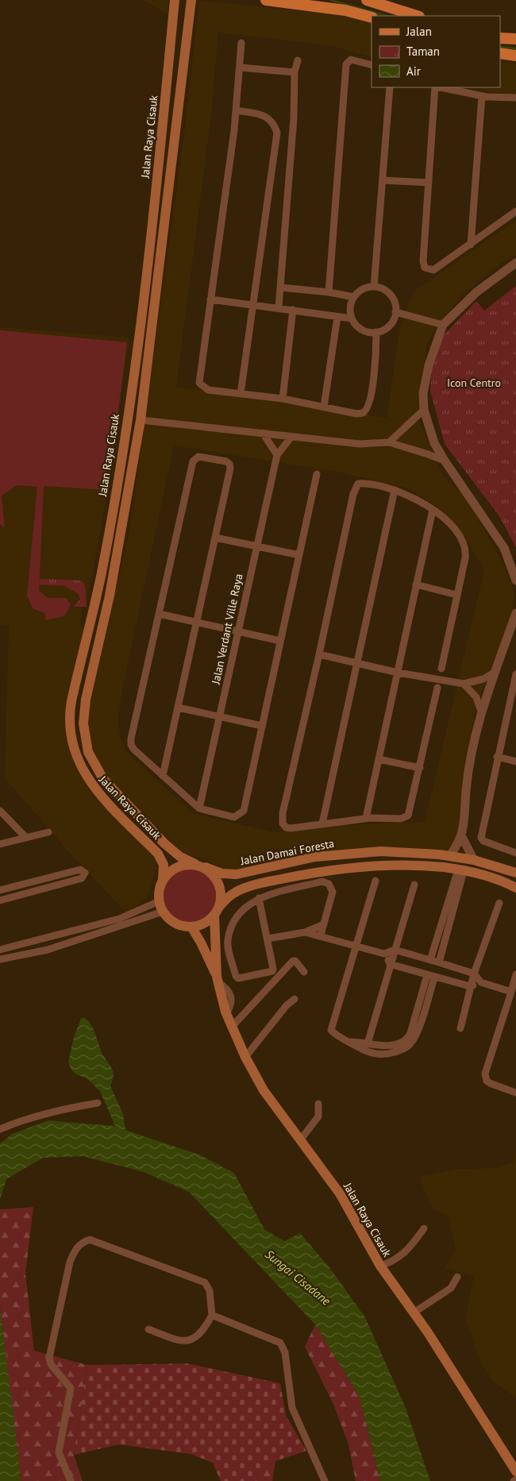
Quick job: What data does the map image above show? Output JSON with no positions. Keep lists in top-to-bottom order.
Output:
{
  "streets": {
    "main road": ["Jalan Raya Cisauk", "Jalan Damai Foresta"],
    "street": ["Jalan Verdant Ville Raya"]
  },
  "crossings": [
    ["Jalan Raya Cisauk", "Jalan Damai Foresta"]
  ],
  "water": ["Sungai Cisadane"],
  "parks": ["Icon Centro"],
  "legend": ["Jalan", "Taman", "Air"]
}
